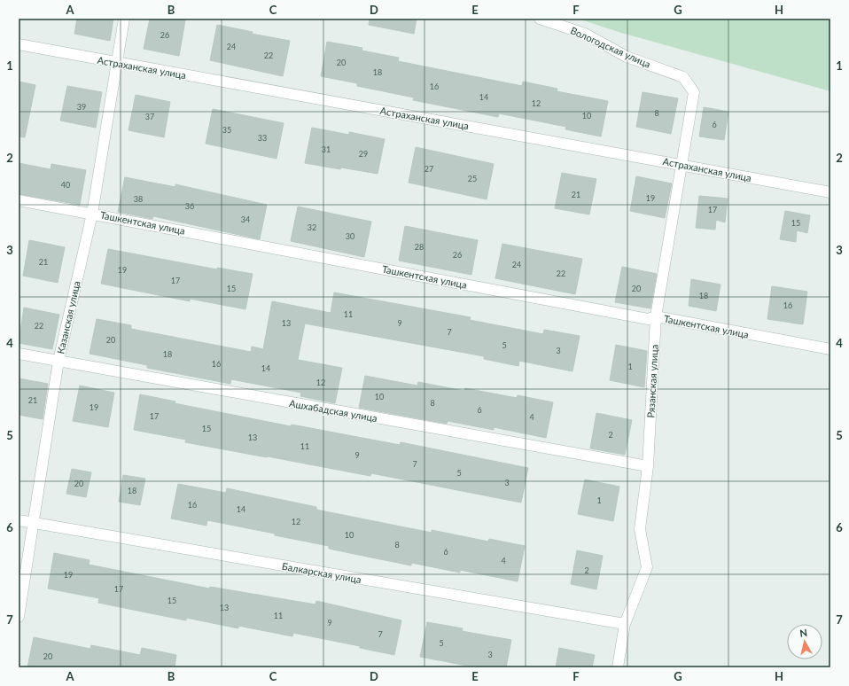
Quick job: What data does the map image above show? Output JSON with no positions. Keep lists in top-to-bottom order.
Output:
{
  "streets": {
    "street": [
      "Вологодская улица",
      "Астраханская улица",
      "Ташкентская улица",
      "Казанская улица",
      "Рязанская улица",
      "Ашхабадская улица",
      "Балкарская улица"
    ]
  },
  "crossings": [
    ["Вологодская улица", "Рязанская улица"],
    ["Астраханская улица", "Казанская улица"],
    ["Астраханская улица", "Рязанская улица"],
    ["Ташкентская улица", "Казанская улица"],
    ["Ташкентская улица", "Рязанская улица"],
    ["Казанская улица", "Ашхабадская улица"],
    ["Казанская улица", "Балкарская улица"],
    ["Рязанская улица", "Ашхабадская улица"],
    ["Рязанская улица", "Балкарская улица"]
  ],
  "house_numbers": [
    "26",
    "24",
    "22",
    "20",
    "18",
    "16",
    "14",
    "12",
    "39",
    "8",
    "10",
    "37",
    "6",
    "35",
    "33",
    "31",
    "29",
    "27",
    "25",
    "40",
    "21",
    "19",
    "38",
    "36",
    "17",
    "34",
    "15",
    "32",
    "30",
    "28",
    "26",
    "21",
    "24",
    "19",
    "22",
    "17",
    "15",
    "20",
    "18",
    "16",
    "11",
    "13",
    "9",
    "22",
    "7",
    "20",
    "5",
    "3",
    "18",
    "16",
    "1",
    "14",
    "12",
    "10",
    "21",
    "8",
    "19",
    "6",
    "17",
    "4",
    "15",
    "2",
    "13",
    "11",
    "9",
    "7",
    "5",
    "3",
    "20",
    "18",
    "1",
    "16",
    "14",
    "12",
    "10",
    "8",
    "6",
    "4",
    "2",
    "19",
    "17",
    "15",
    "13",
    "11",
    "9",
    "7",
    "5",
    "3",
    "20"
  ],
  "north": "top",
  "grid": {
    "columns": [
      "A",
      "B",
      "C",
      "D",
      "E",
      "F",
      "G",
      "H"
    ],
    "rows": [
      "1",
      "2",
      "3",
      "4",
      "5",
      "6",
      "7"
    ]
  }
}
